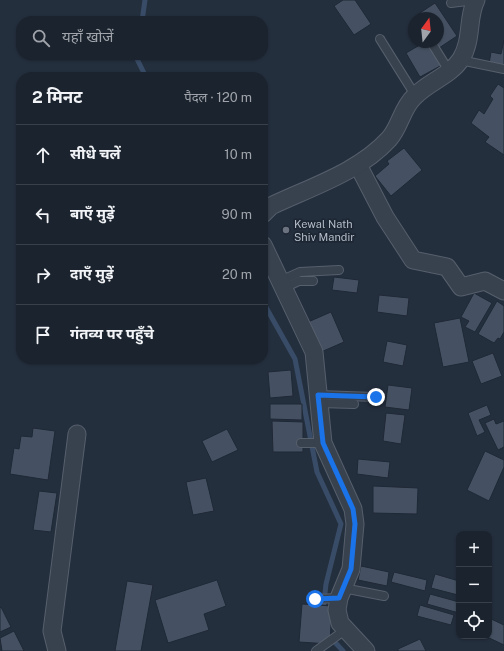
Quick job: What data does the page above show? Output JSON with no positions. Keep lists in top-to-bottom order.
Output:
{
  "places": ["Kewal Nath Shiv Mandir"],
  "north": "top",
  "page": {
    "search": "यहाँ खोजें",
    "heading": ["2 मिनट", "पैदल · 120 m"],
    "list": [
      ["सीधे चलें", "10 m"],
      ["बाएँ मुड़ें", "90 m"],
      ["दाएँ मुड़ें", "20 m"],
      "गंतव्य पर पहुँचे"
    ],
    "map_buttons": ["+", "−"]
  }
}
